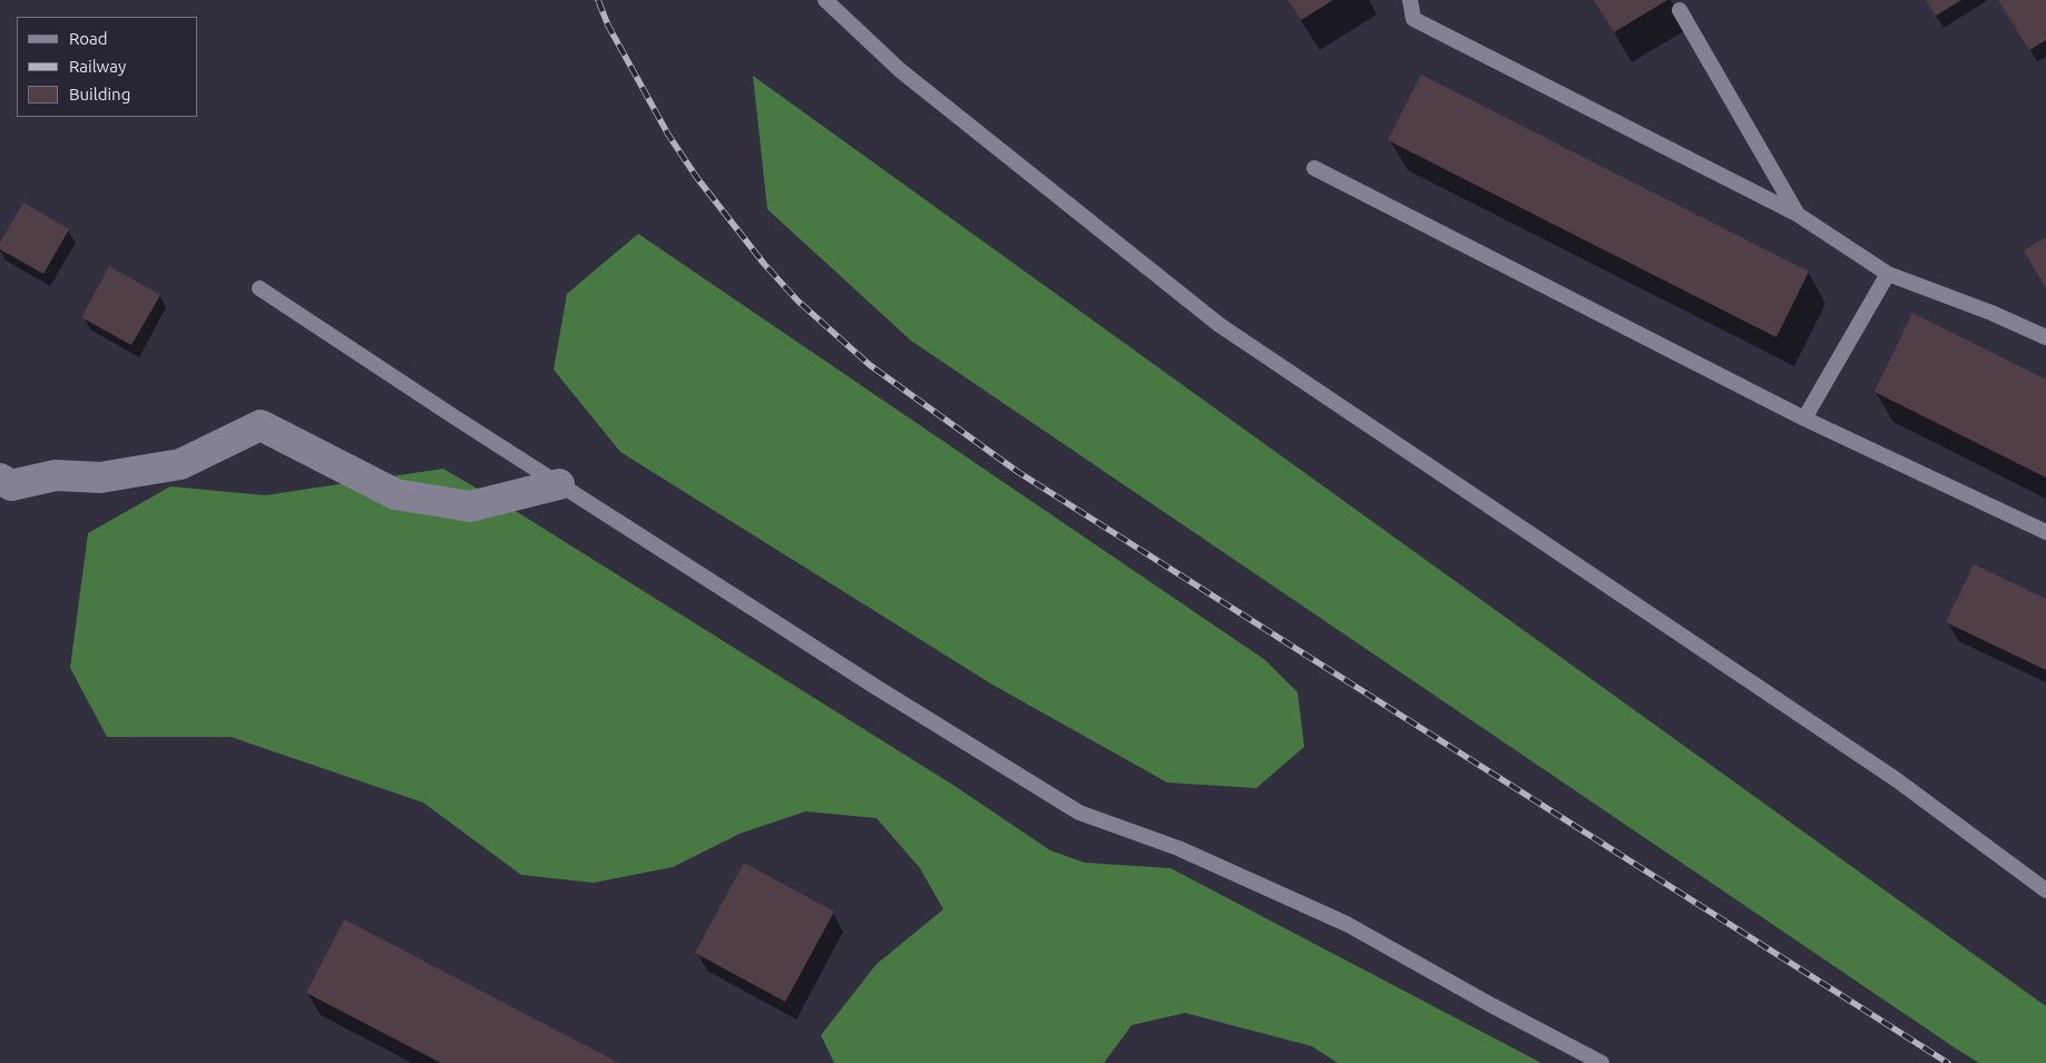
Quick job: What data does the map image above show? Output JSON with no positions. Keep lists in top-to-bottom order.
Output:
{
  "legend": ["Road", "Railway", "Building"]
}
